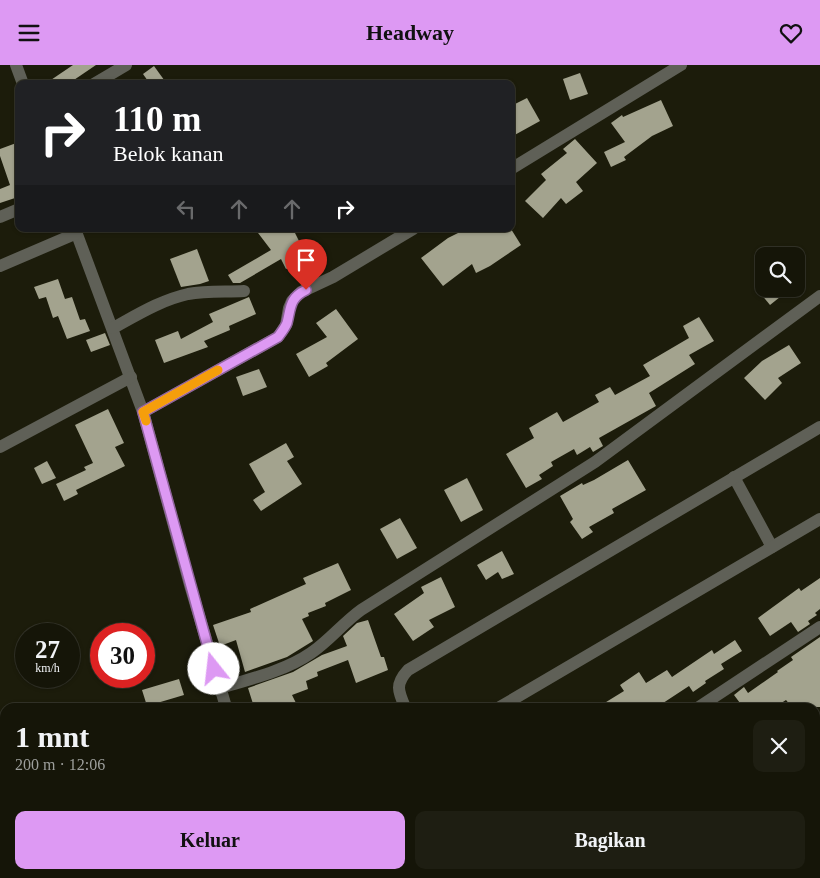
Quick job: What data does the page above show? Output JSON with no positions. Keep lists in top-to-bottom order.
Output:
{
  "page": {
    "header": "Headway",
    "turn": ["110 m", "Belok kanan"],
    "speed": "27 km/h",
    "limit": "30",
    "heading": ["1 mnt", "200 m · 12:06"],
    "buttons": ["Keluar", "Bagikan"]
  }
}
